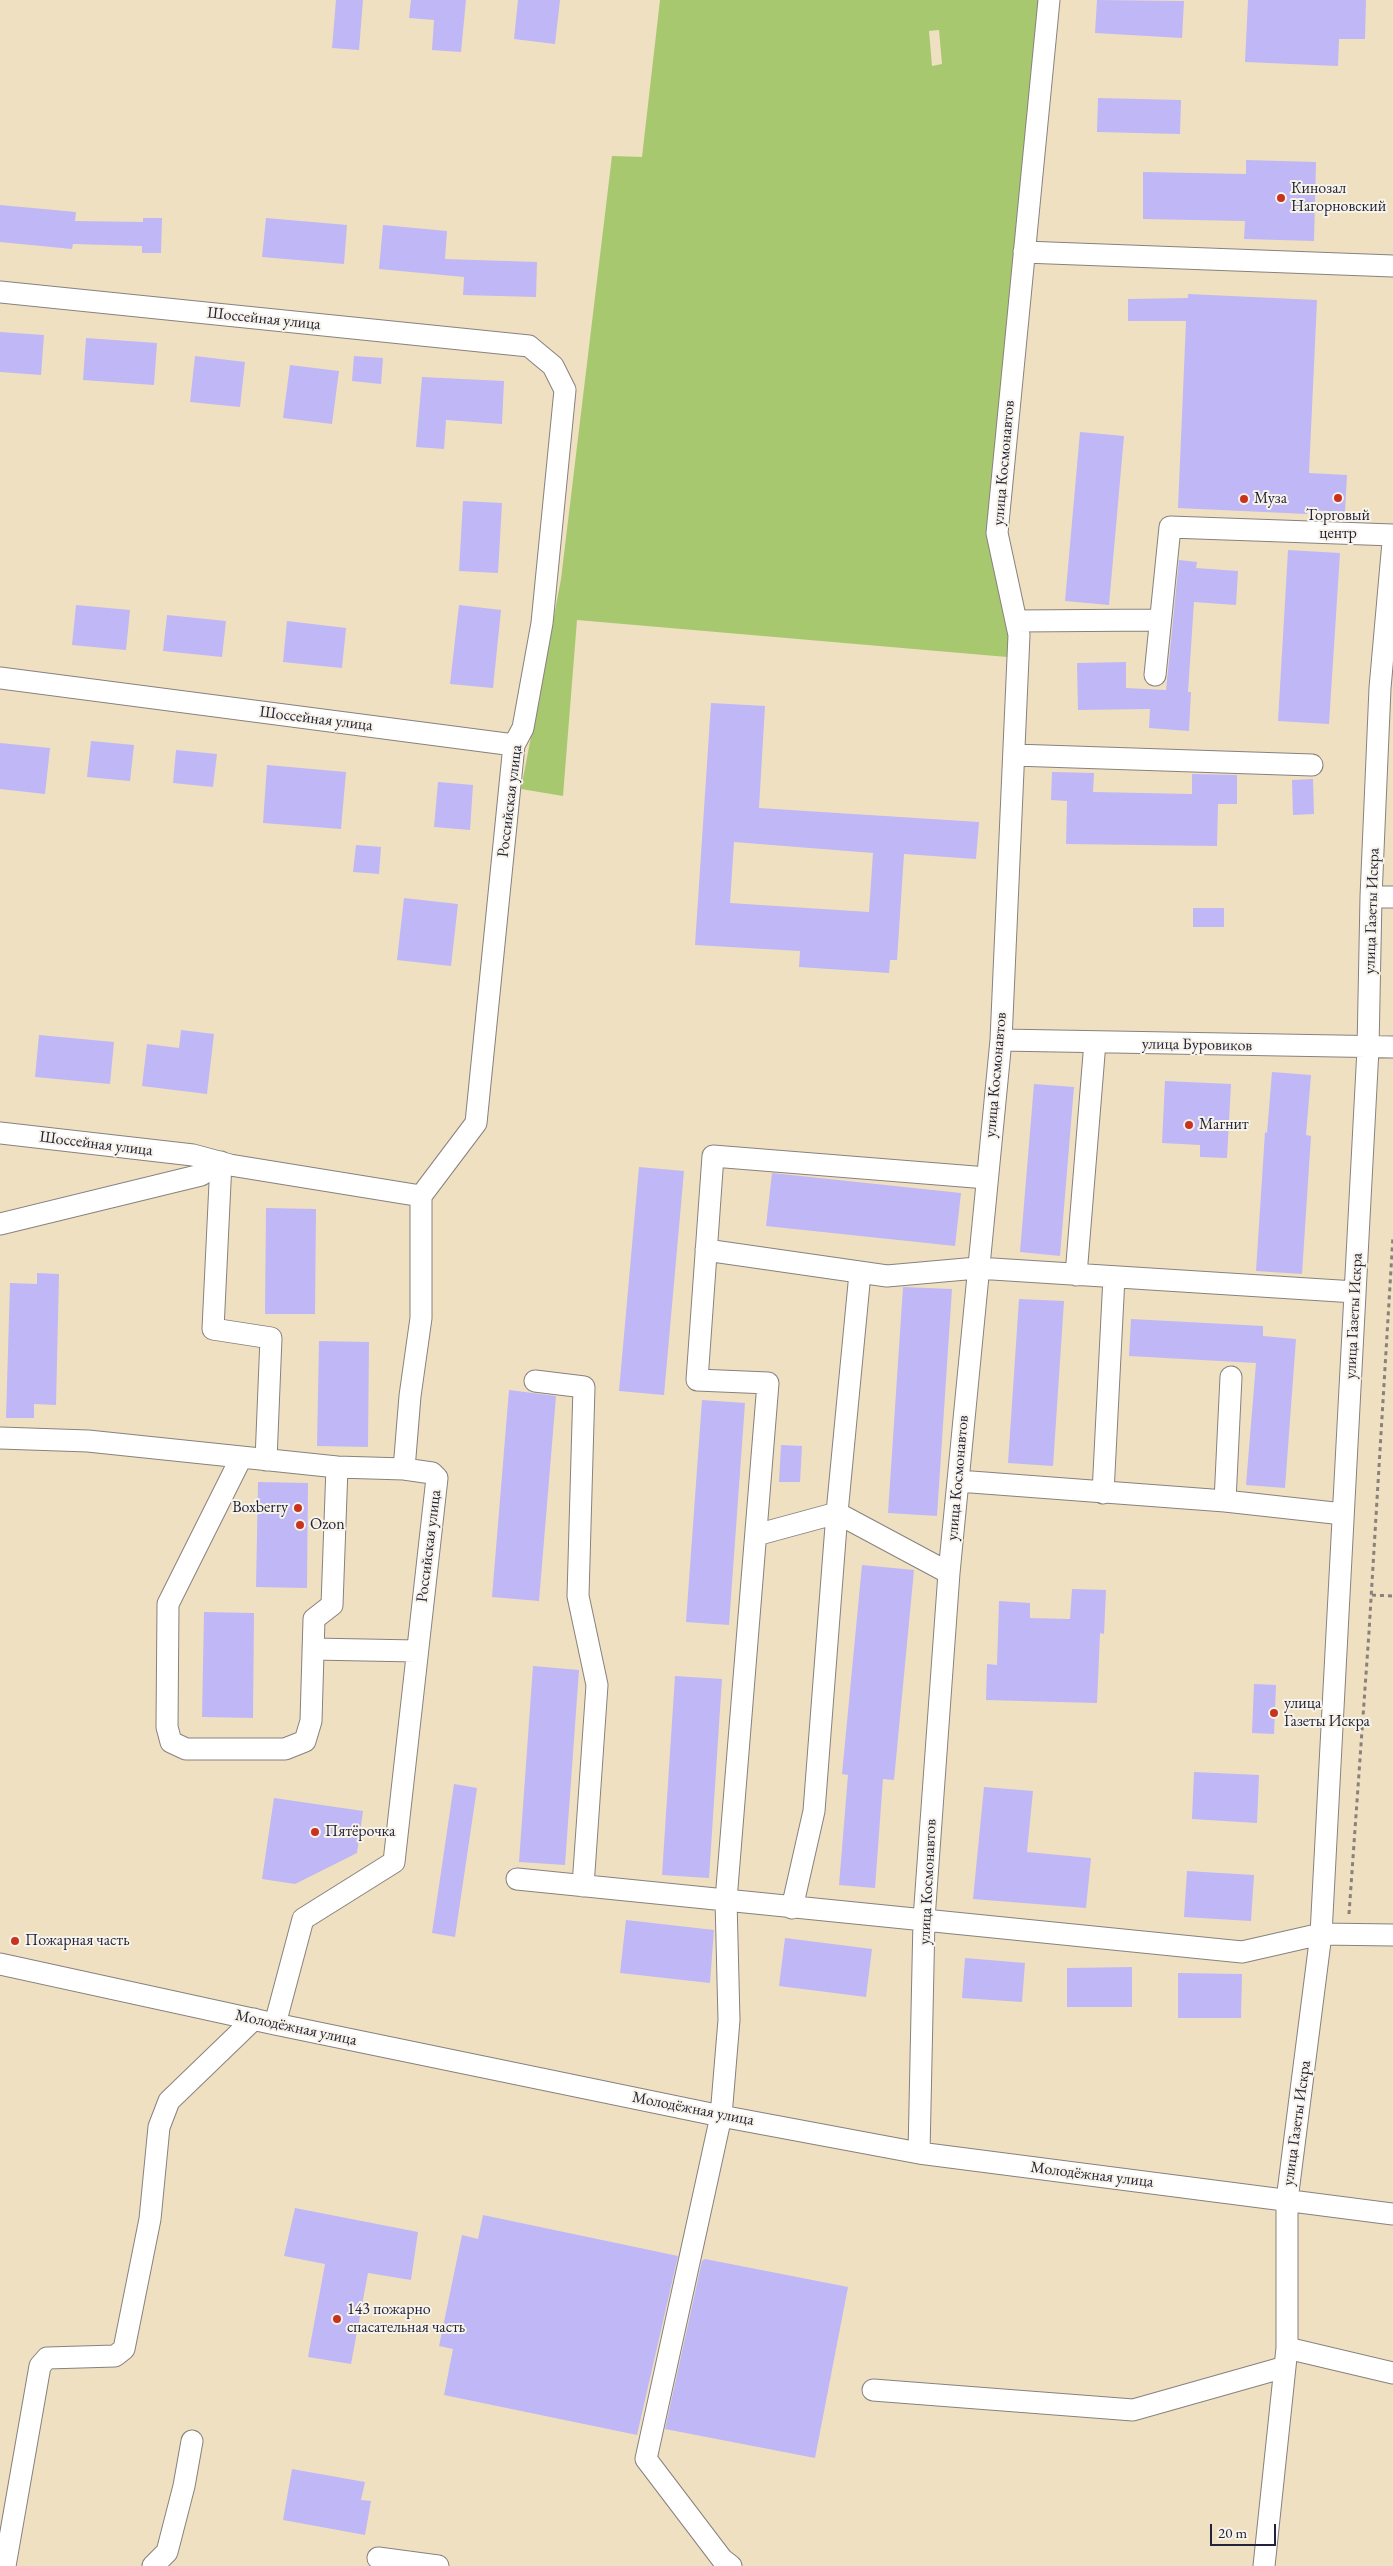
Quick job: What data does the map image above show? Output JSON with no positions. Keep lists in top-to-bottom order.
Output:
{
  "streets": {
    "street": [
      "Шоссейная улица",
      "улица Космонавтов",
      "Российская улица",
      "улица Газеты Искра",
      "улица Буровиков",
      "Молодёжная улица"
    ]
  },
  "crossings": [
    ["Шоссейная улица", "Российская улица"],
    ["улица Космонавтов", "улица Буровиков"],
    ["улица Космонавтов", "Молодёжная улица"],
    ["Российская улица", "Молодёжная улица"],
    ["улица Газеты Искра", "улица Буровиков"],
    ["улица Газеты Искра", "Молодёжная улица"]
  ],
  "places": [
    "Кинозал Нагорновский",
    "Торговый центр",
    "Муза",
    "Магнит",
    "Boxberry",
    "Ozon",
    "улица Газеты Искра",
    "Пятёрочка",
    "Пожарная часть",
    "143 пожарно спасательная часть"
  ],
  "scale_bar": "20 m"
}
